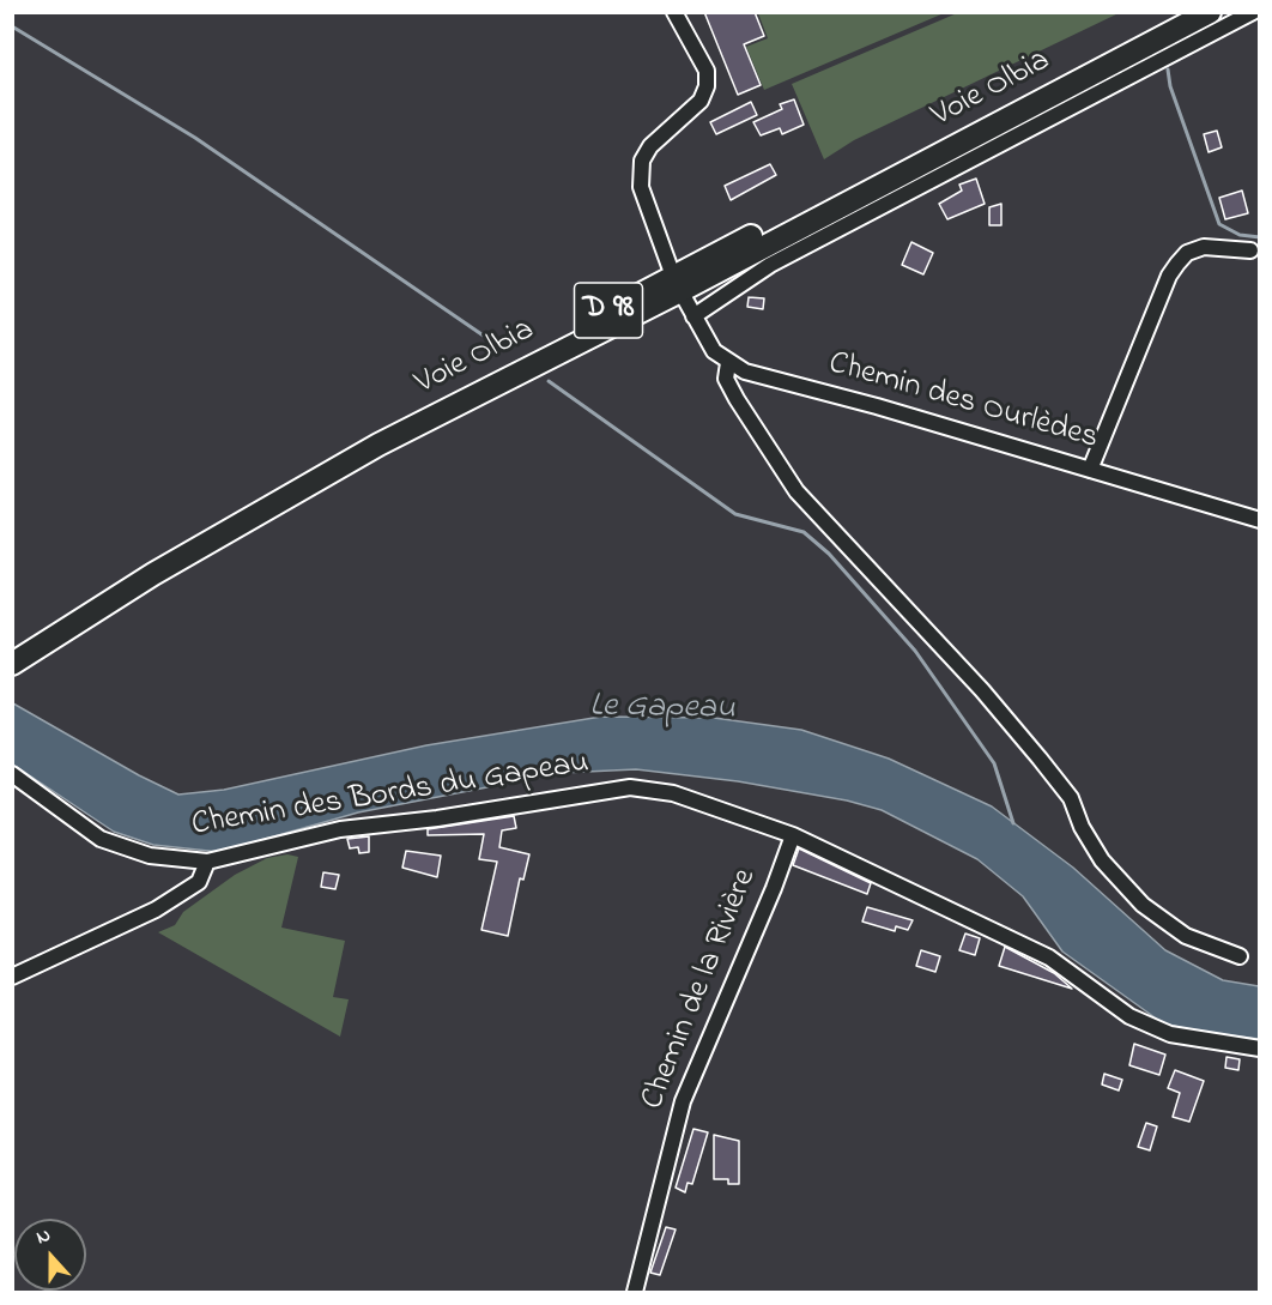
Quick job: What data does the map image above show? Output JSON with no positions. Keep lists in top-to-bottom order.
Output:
{
  "streets": {
    "highway": ["Voie Olbia", "D 98"],
    "street": ["Chemin des Ourlèdes", "Chemin des Bords du Gapeau", "Chemin de la Rivière"]
  },
  "crossings": [
    ["Chemin des Bords du Gapeau", "Chemin de la Rivière"]
  ],
  "water": ["Le Gapeau"],
  "north": "top"
}
